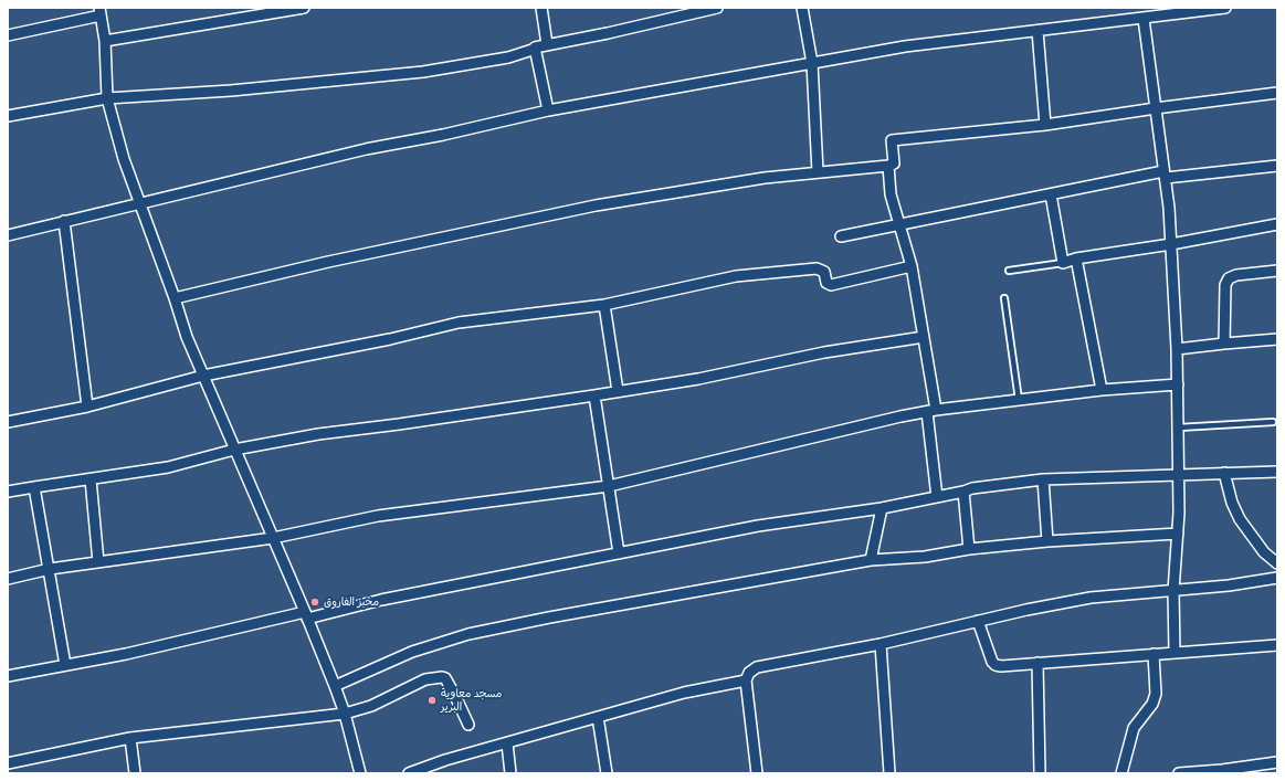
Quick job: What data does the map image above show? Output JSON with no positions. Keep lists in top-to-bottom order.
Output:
{
  "places": ["مخبز الفاروق", "مسجد معاوية البرير"]
}
